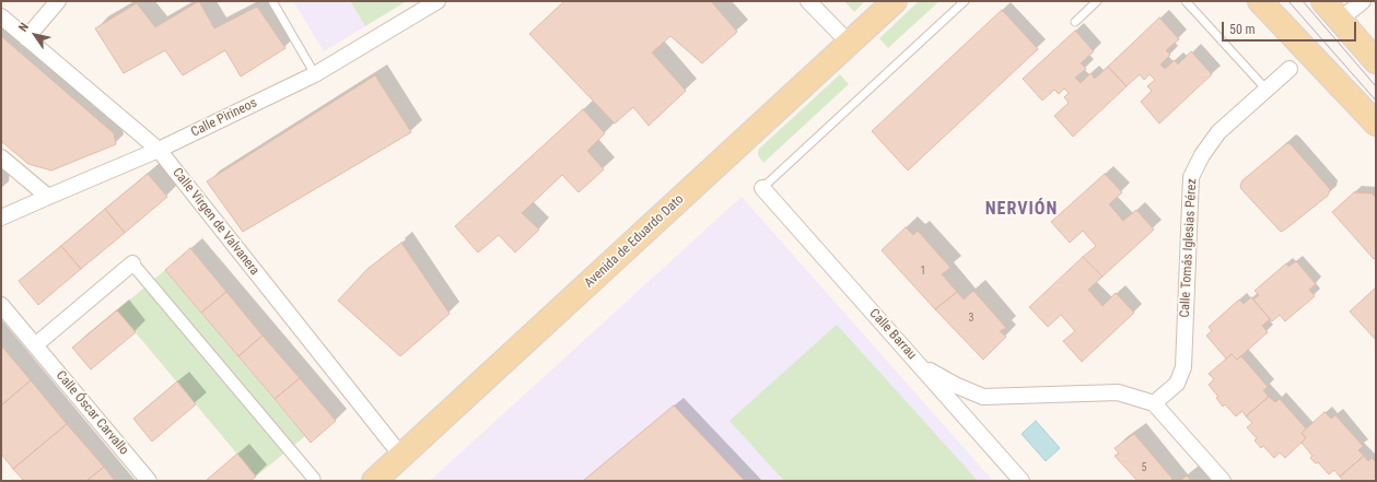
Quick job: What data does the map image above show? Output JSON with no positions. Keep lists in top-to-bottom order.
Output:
{
  "streets": {
    "main road": ["Avenida de Eduardo Dato"],
    "street": [
      "Calle Pirineos",
      "Calle Virgen de Valvanera",
      "Calle Tomás Iglesias Pérez",
      "Calle Barrau",
      "Calle Óscar Carvallo"
    ]
  },
  "crossings": [
    ["Calle Pirineos", "Calle Virgen de Valvanera"],
    ["Calle Virgen de Valvanera", "Avenida de Eduardo Dato"]
  ],
  "districts": ["NERVIÓN"],
  "house_numbers": ["1", "3", "5"],
  "scale_bar": "50 m",
  "north": "top left"
}
